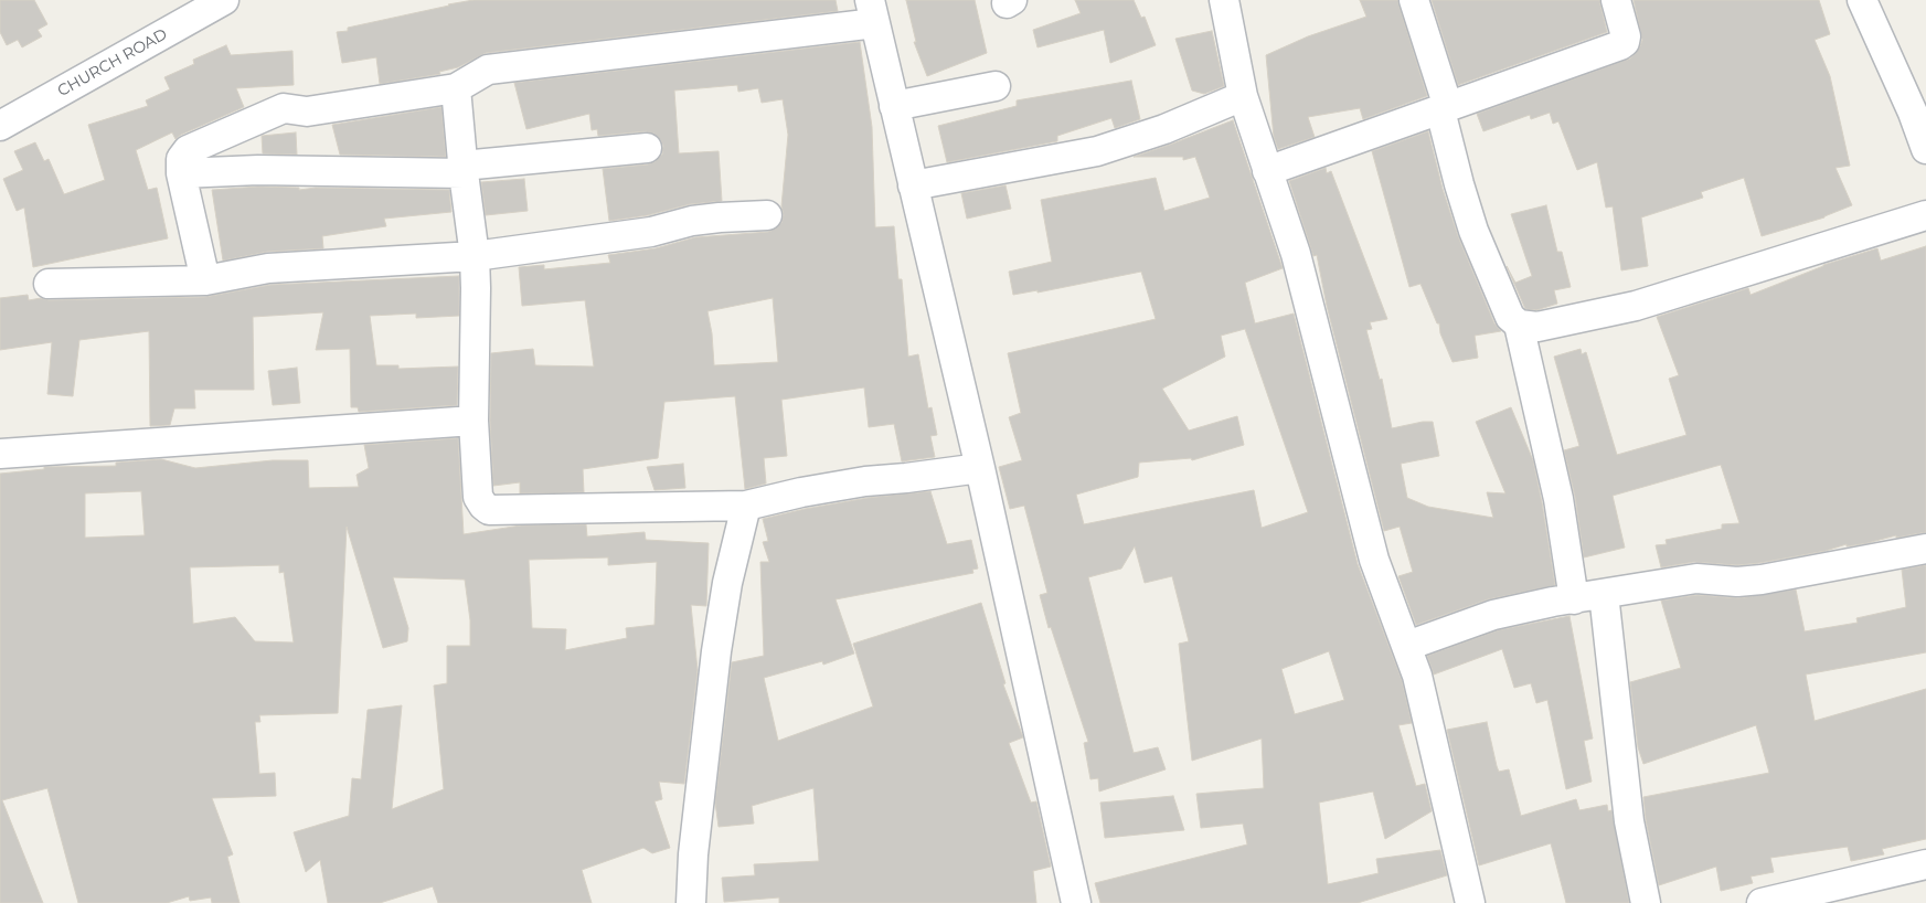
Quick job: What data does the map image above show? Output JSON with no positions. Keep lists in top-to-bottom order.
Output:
{
  "streets": {
    "street": ["CHURCH ROAD"]
  }
}
